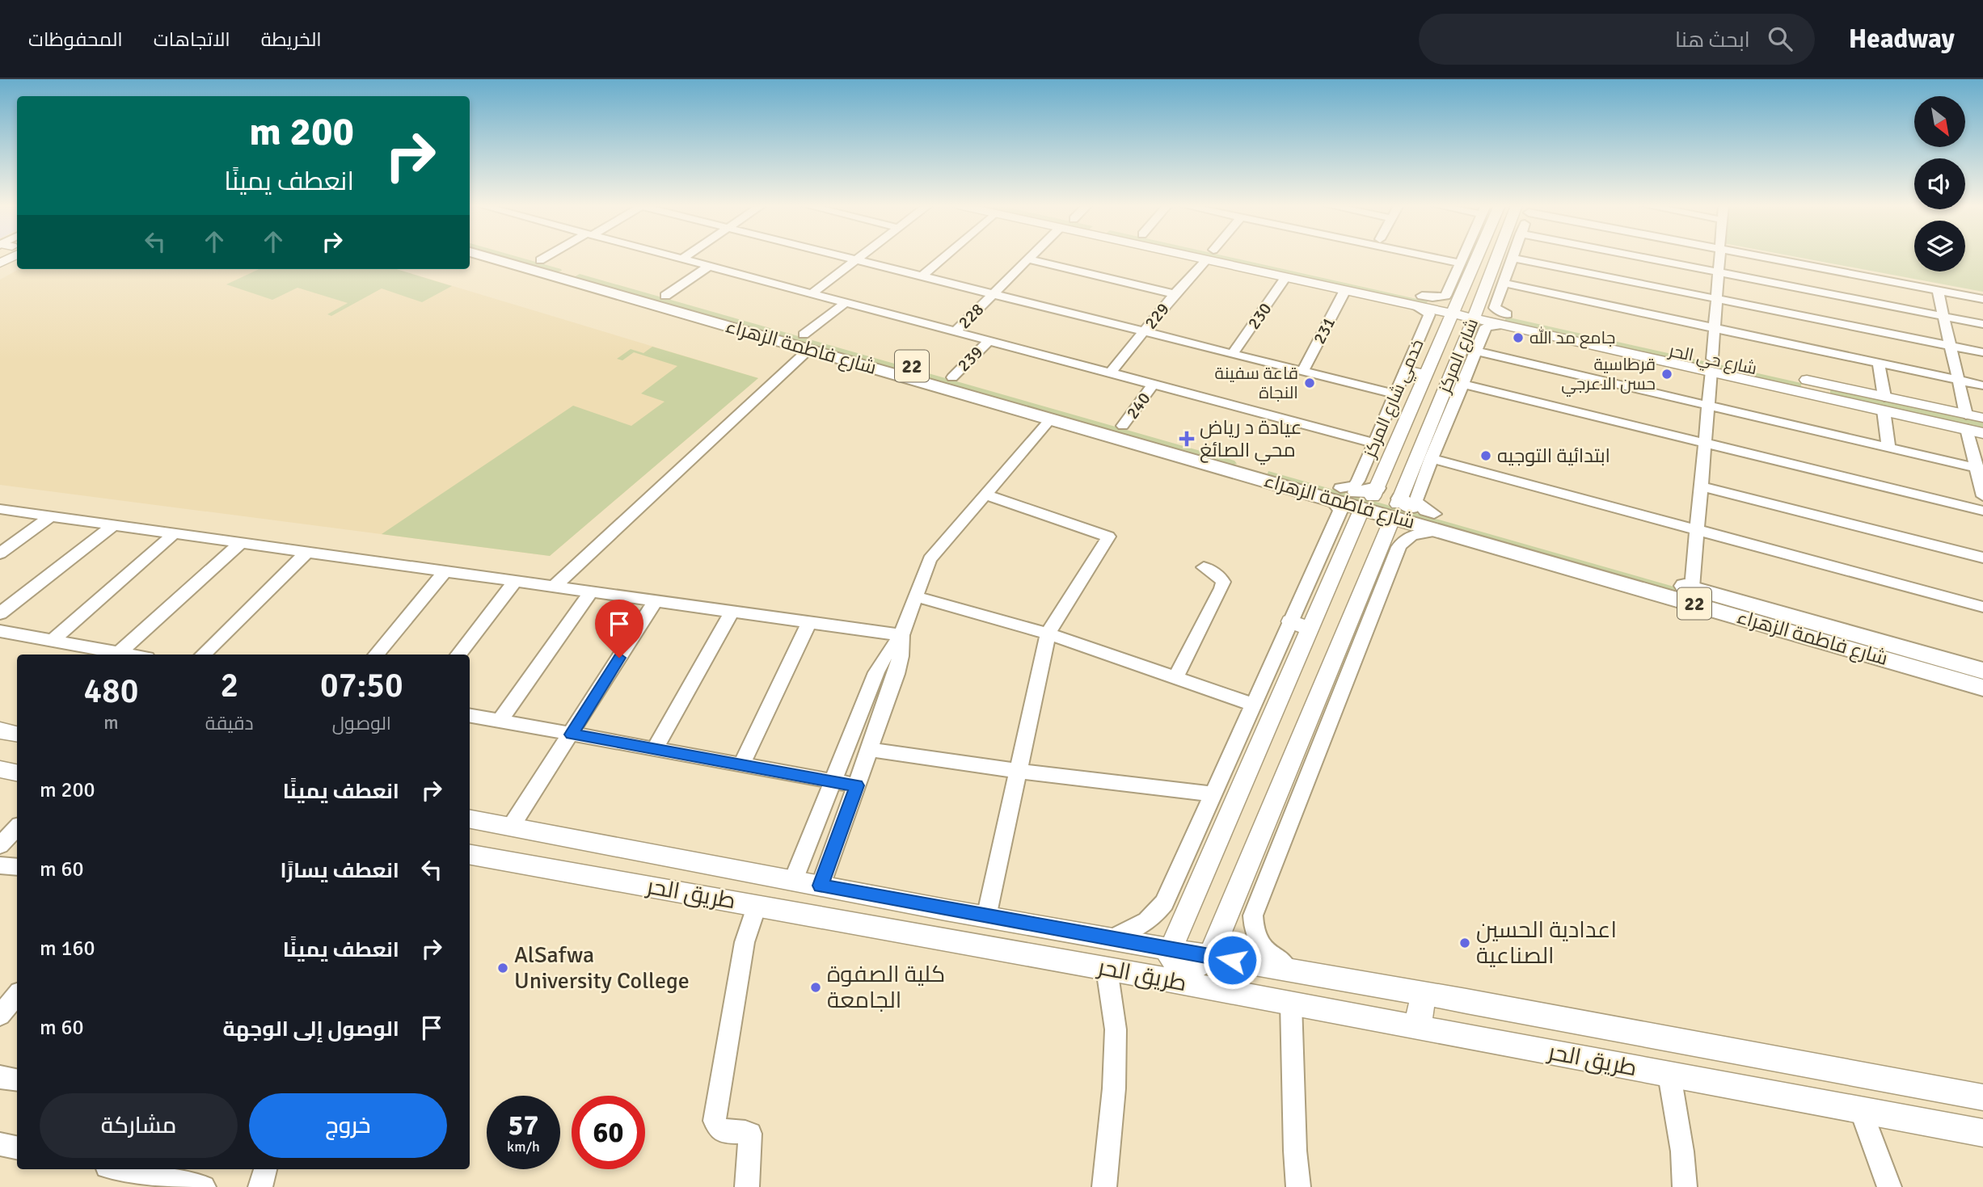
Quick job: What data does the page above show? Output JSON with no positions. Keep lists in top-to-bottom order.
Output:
{
  "streets": {
    "highway": ["شارع فاطمة الزهراء", "22"],
    "main road": ["شارع المركز", "شارع حي الحر", "طريق الحر"],
    "street": [
      "228",
      "229",
      "230",
      "231",
      "239",
      "خدمي شارع المركز",
      "240"
    ]
  },
  "crossings": [
    ["229", "شارع حي الحر"],
    ["230", "شارع حي الحر"],
    ["231", "شارع حي الحر"],
    ["شارع فاطمة الزهراء", "شارع المركز"],
    ["شارع فاطمة الزهراء", "239"],
    ["شارع فاطمة الزهراء", "خدمي شارع المركز"],
    ["شارع فاطمة الزهراء", "240"],
    ["شارع المركز", "شارع حي الحر"],
    ["شارع المركز", "خدمي شارع المركز"],
    ["شارع المركز", "طريق الحر"],
    ["شارع حي الحر", "خدمي شارع المركز"]
  ],
  "places": {
    "other": [
      "جامع مد الله",
      "قرطاسية حسن الاعرجي",
      "قاعة سفينة النجاة",
      "ابتدائية التوجيه",
      "اعدادية الحسين الصناعية",
      "AlSafwa University College",
      "كلية الصفوة الجامعة"
    ],
    "health": ["عيادة د رياض محي الصائغ"]
  },
  "north": "bottom right",
  "page": {
    "header": "Headway",
    "search": "ابحث هنا",
    "nav": ["الخريطة", "الاتجاهات", "المحفوظات"],
    "turn": ["200 m", "انعطف يمينًا"],
    "eta": [
      "07:50",
      "الوصول",
      "2",
      "دقيقة",
      "480",
      "m"
    ],
    "list": [
      {
        "name": "انعطف يمينًا",
        "value": "200 m"
      },
      {
        "name": "انعطف يسارًا",
        "value": "60 m"
      },
      {
        "name": "انعطف يمينًا",
        "value": "160 m"
      },
      {
        "name": "الوصول إلى الوجهة",
        "value": "60 m"
      }
    ],
    "buttons": ["خروج", "مشاركة"],
    "speed": "57 km/h",
    "limit": "60"
  }
}
